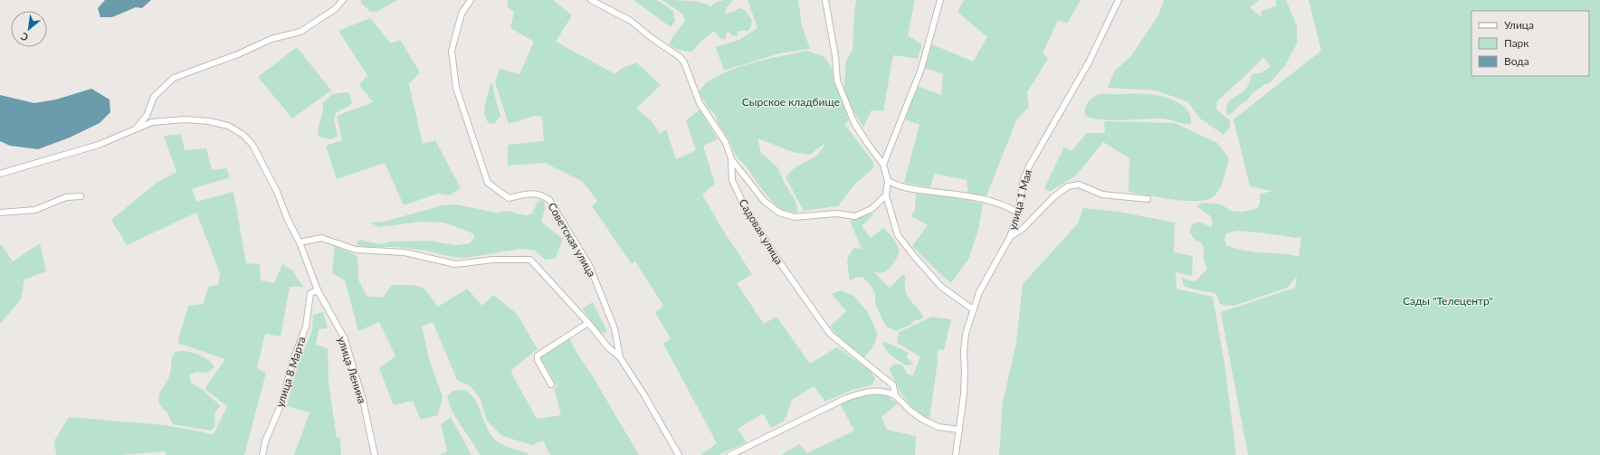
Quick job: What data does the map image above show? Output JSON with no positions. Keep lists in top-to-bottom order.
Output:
{
  "streets": {
    "street": [
      "улица 1 Мая",
      "Садовая улица",
      "Советская улица",
      "улица Ленина",
      "улица 8 Марта"
    ]
  },
  "crossings": [
    ["улица 1 Мая", "Садовая улица"],
    ["улица Ленина", "улица 8 Марта"]
  ],
  "parks": ["Сырское кладбище", "Сады \"Телецентр\""],
  "legend": ["Улица", "Парк", "Вода"],
  "north": "bottom left"
}
